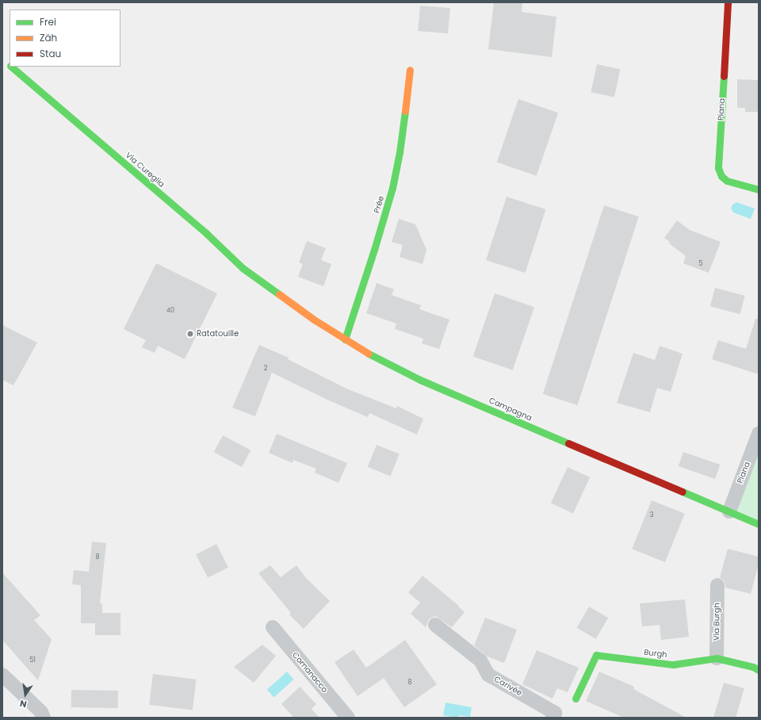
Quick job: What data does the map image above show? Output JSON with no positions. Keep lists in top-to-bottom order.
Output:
{
  "streets": {
    "street": [
      "Piana",
      "Via Cureglia",
      "Prée",
      "Campagna",
      "Via Burgh",
      "Burgh",
      "Comanacco",
      "Carivée"
    ]
  },
  "crossings": [
    ["Piana", "Campagna"],
    ["Via Cureglia", "Campagna"],
    ["Prée", "Campagna"],
    ["Via Burgh", "Burgh"]
  ],
  "places": ["Ratatouille"],
  "house_numbers": [
    "5",
    "40",
    "2",
    "3",
    "8",
    "51",
    "8"
  ],
  "legend": ["Frei", "Zäh", "Stau"],
  "north": "bottom"
}
